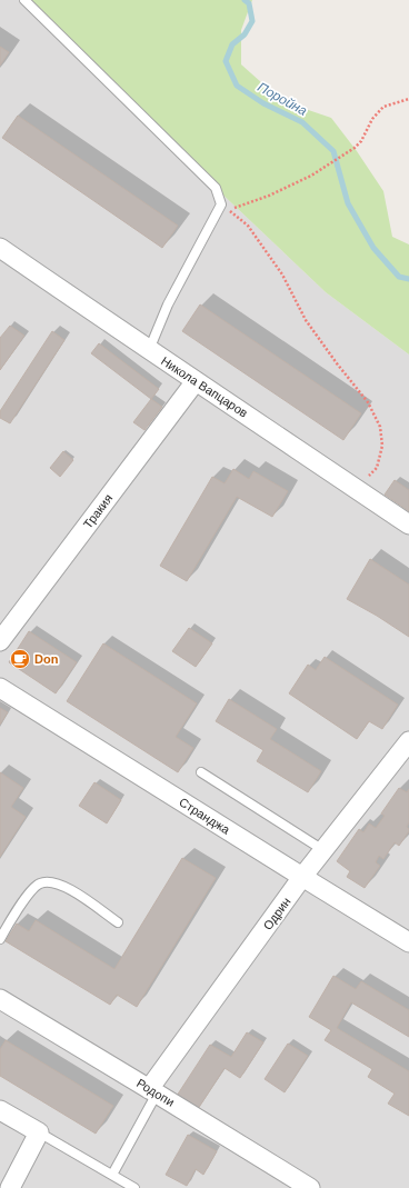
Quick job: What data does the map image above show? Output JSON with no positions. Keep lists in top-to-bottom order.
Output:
{
  "streets": {
    "street": [
      "Никола Вапцаров",
      "Тракия",
      "Странджа",
      "Одрин",
      "Родопи"
    ]
  },
  "crossings": [
    ["Никола Вапцаров", "Тракия"],
    ["Странджа", "Одрин"],
    ["Одрин", "Родопи"]
  ],
  "water": ["Поройна"],
  "places": {
    "cafe": ["Don"]
  }
}
